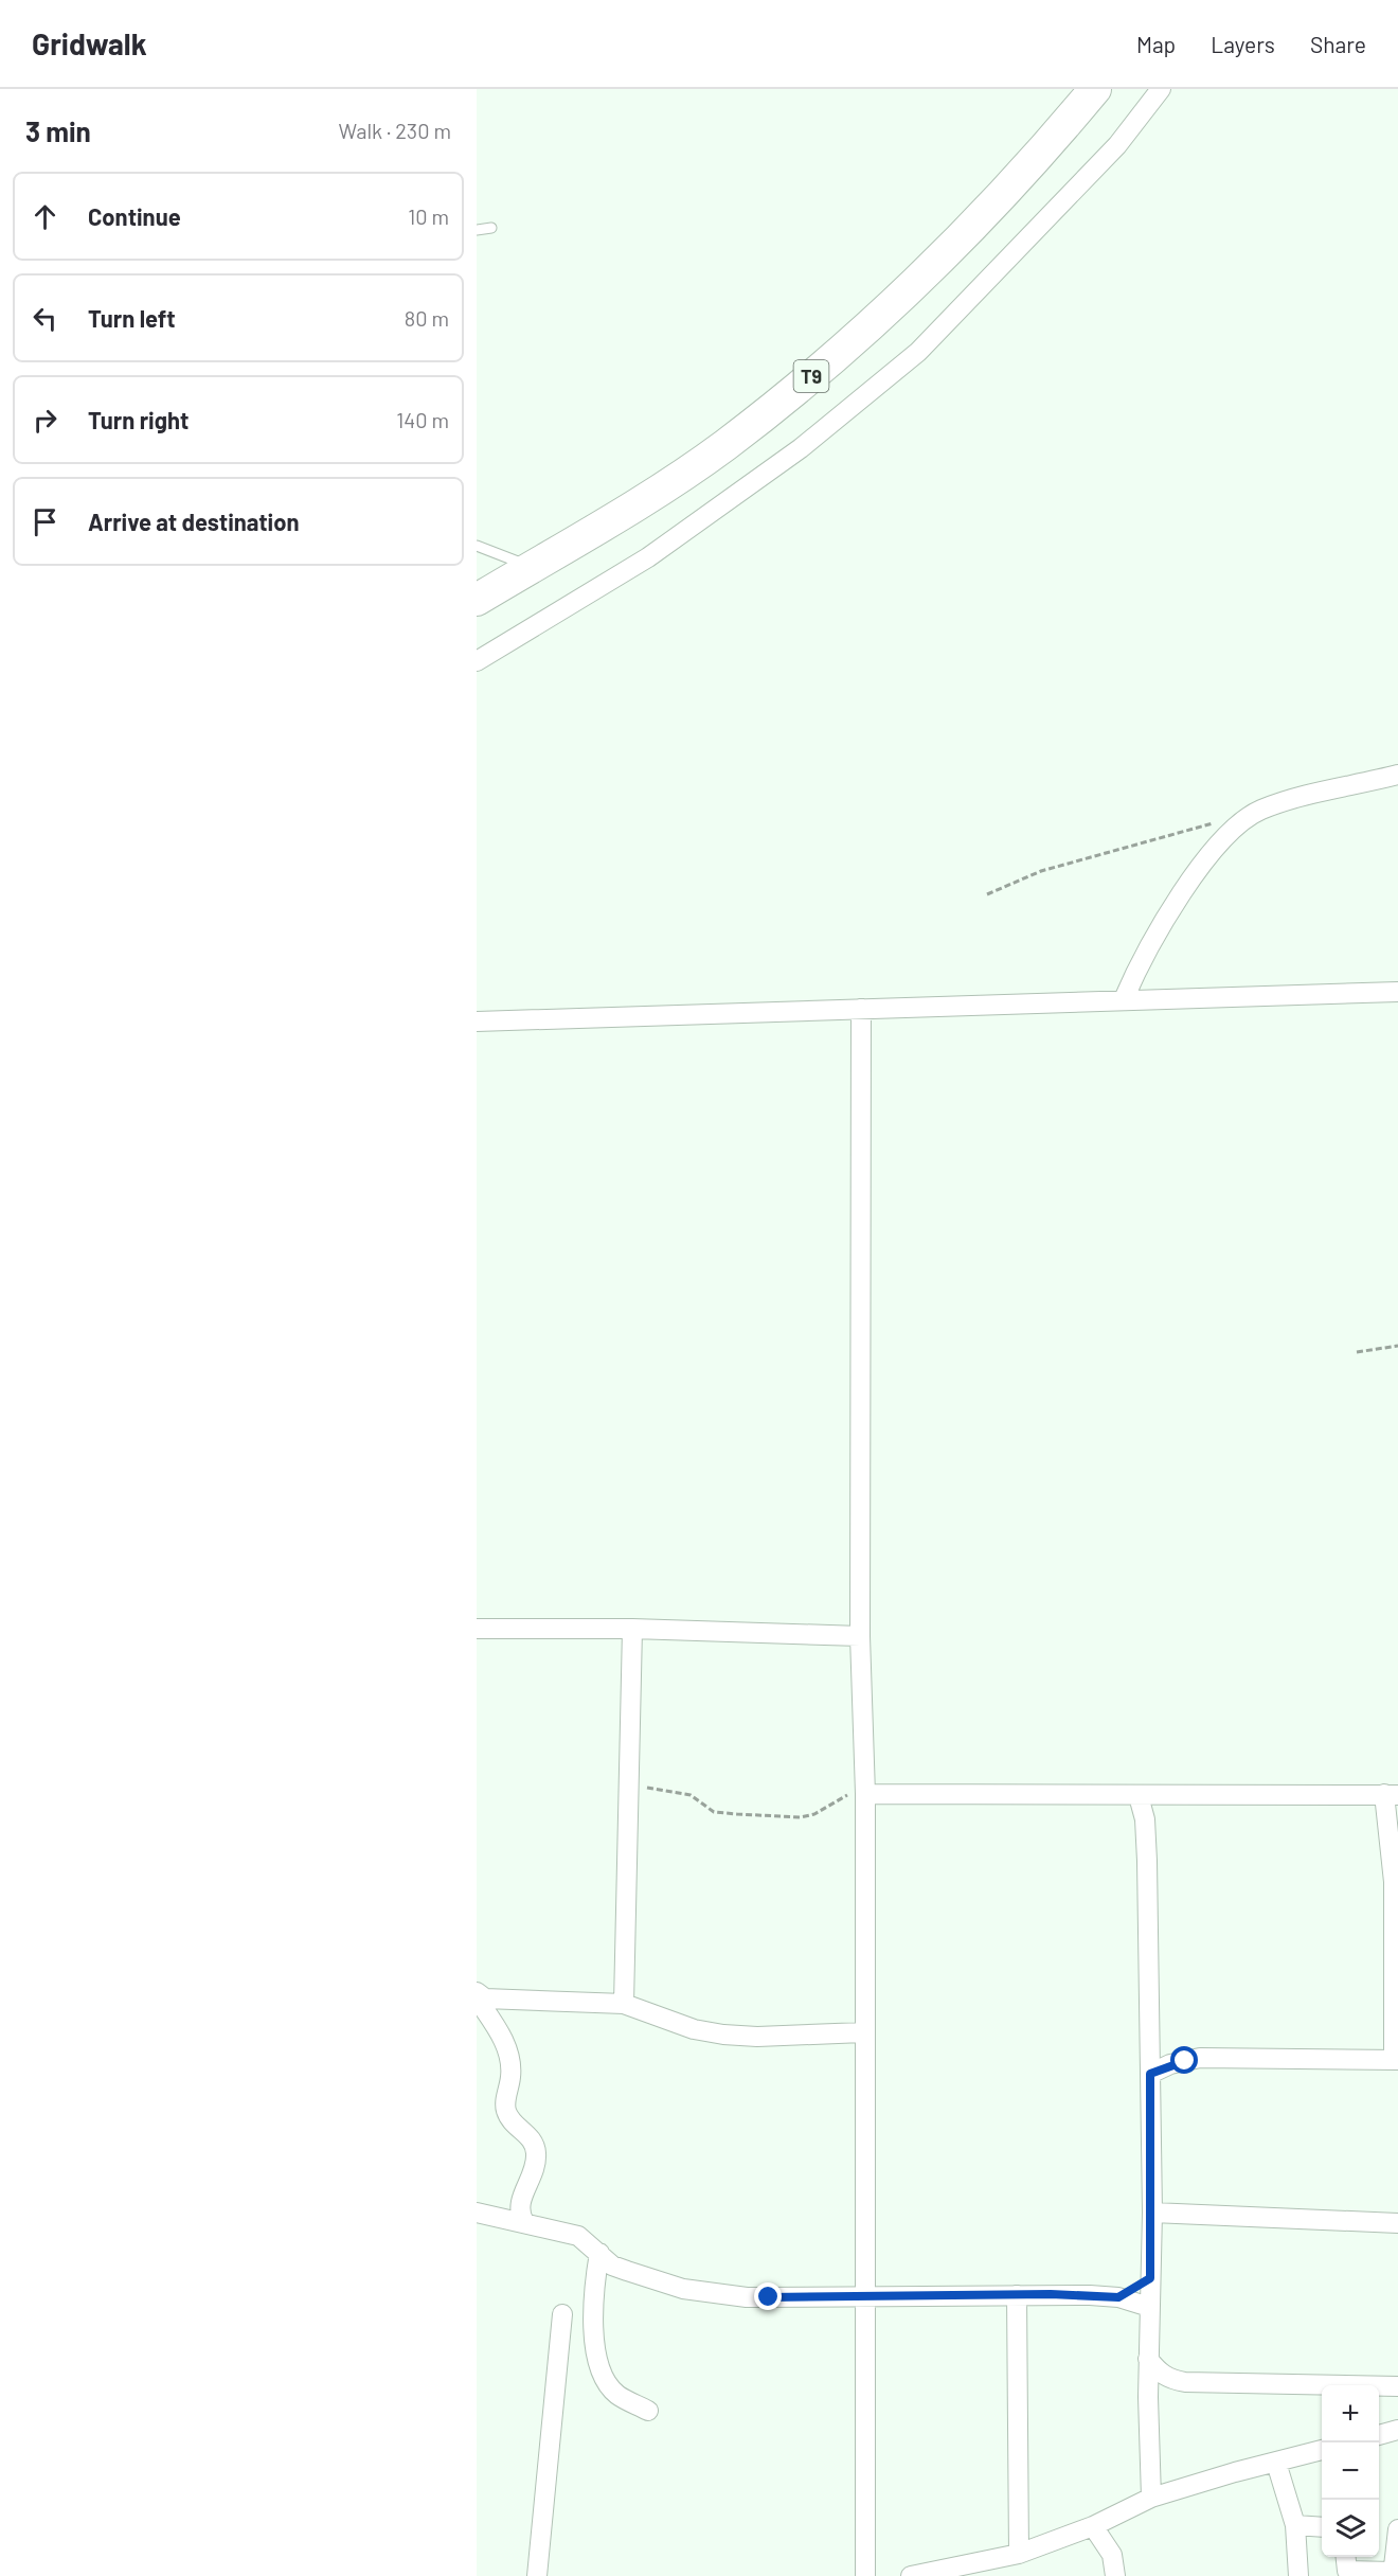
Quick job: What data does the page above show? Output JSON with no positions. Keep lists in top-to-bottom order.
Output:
{
  "streets": {
    "highway": ["T9"]
  },
  "page": {
    "header": "Gridwalk",
    "nav": ["Map", "Layers", "Share"],
    "heading": ["3 min", "Walk · 230 m"],
    "list": [
      ["Continue", "10 m"],
      ["Turn left", "80 m"],
      ["Turn right", "140 m"],
      "Arrive at destination"
    ],
    "map_buttons": ["+", "−"]
  }
}
